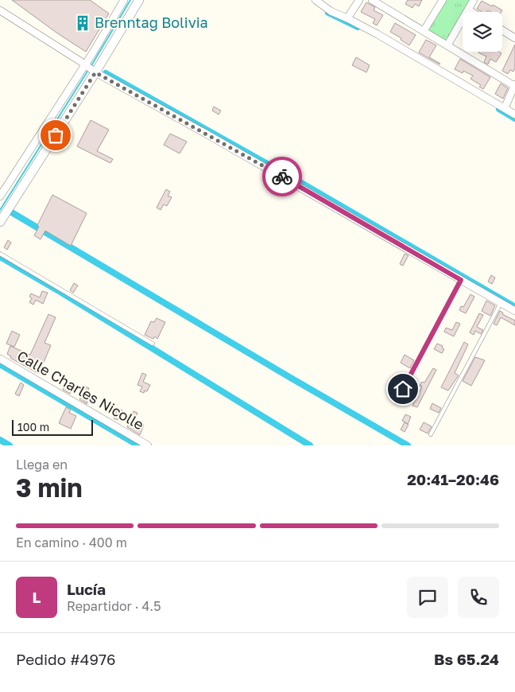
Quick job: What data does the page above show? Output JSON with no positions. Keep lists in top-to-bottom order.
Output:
{
  "streets": {
    "street": ["Calle Charles Nicolle"]
  },
  "places": {
    "building": ["Brenntag Bolivia"]
  },
  "scale_bar": "100 m",
  "page": {
    "scale": "100 m",
    "heading": ["3 min", "Llega en", "20:41–20:46"],
    "panel": [
      "Lucía",
      "Repartidor · 4.5",
      "Pedido #4976",
      "Bs 65.24"
    ],
    "bar": "En camino · 400 m",
    "round": "L"
  }
}
